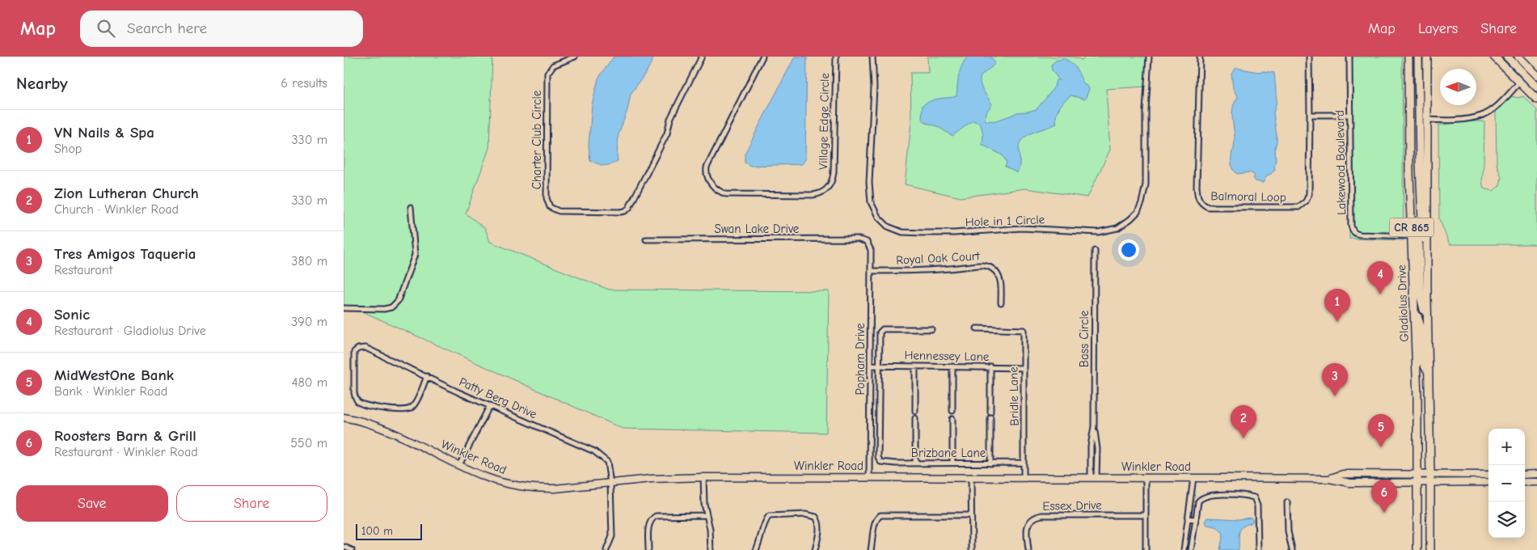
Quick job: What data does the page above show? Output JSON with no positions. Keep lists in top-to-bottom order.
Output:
{
  "streets": {
    "main road": ["CR 865", "Gladiolus Drive"],
    "street": [
      "Village Edge Circle",
      "Charter Club Circle",
      "Lakewood Boulevard",
      "Balmoral Loop",
      "Hole in 1 Circle",
      "Swan Lake Drive",
      "Royal Oak Court",
      "Bass Circle",
      "Hennessey Lane",
      "Popham Drive",
      "Bridle Lane",
      "Patty Berg Drive",
      "Brizbane Lane",
      "Winkler Road",
      "Essex Drive"
    ]
  },
  "crossings": [
    ["Lakewood Boulevard", "Gladiolus Drive"],
    ["Swan Lake Drive", "Popham Drive"],
    ["Royal Oak Court", "Popham Drive"],
    ["Gladiolus Drive", "Winkler Road"],
    ["Bass Circle", "Winkler Road"],
    ["Hennessey Lane", "Popham Drive"],
    ["Hennessey Lane", "Bridle Lane"],
    ["Hennessey Lane", "Brizbane Lane"],
    ["Popham Drive", "Winkler Road"],
    ["Bridle Lane", "Brizbane Lane"],
    ["Bridle Lane", "Winkler Road"],
    ["Patty Berg Drive", "Winkler Road"]
  ],
  "scale_bar": "100 m",
  "north": "left",
  "page": {
    "header": "Map",
    "search": "Search here",
    "nav": ["Map", "Layers", "Share"],
    "heading": ["Nearby", "6 results"],
    "list": [
      {
        "mark": "1",
        "name": "VN Nails & Spa",
        "note": "Shop",
        "value": "330 m"
      },
      {
        "mark": "2",
        "name": "Zion Lutheran Church",
        "note": "Church · Winkler Road",
        "value": "330 m"
      },
      {
        "mark": "3",
        "name": "Tres Amigos Taqueria",
        "note": "Restaurant",
        "value": "380 m"
      },
      {
        "mark": "4",
        "name": "Sonic",
        "note": "Restaurant · Gladiolus Drive",
        "value": "390 m"
      },
      {
        "mark": "5",
        "name": "MidWestOne Bank",
        "note": "Bank · Winkler Road",
        "value": "480 m"
      },
      {
        "mark": "6",
        "name": "Roosters Barn & Grill",
        "note": "Restaurant · Winkler Road",
        "value": "550 m"
      }
    ],
    "pins": [
      "4",
      "1",
      "3",
      "2",
      "5",
      "6"
    ],
    "map_buttons": ["+", "−"],
    "buttons": ["Save", "Share"],
    "scale": "100 m"
  }
}
